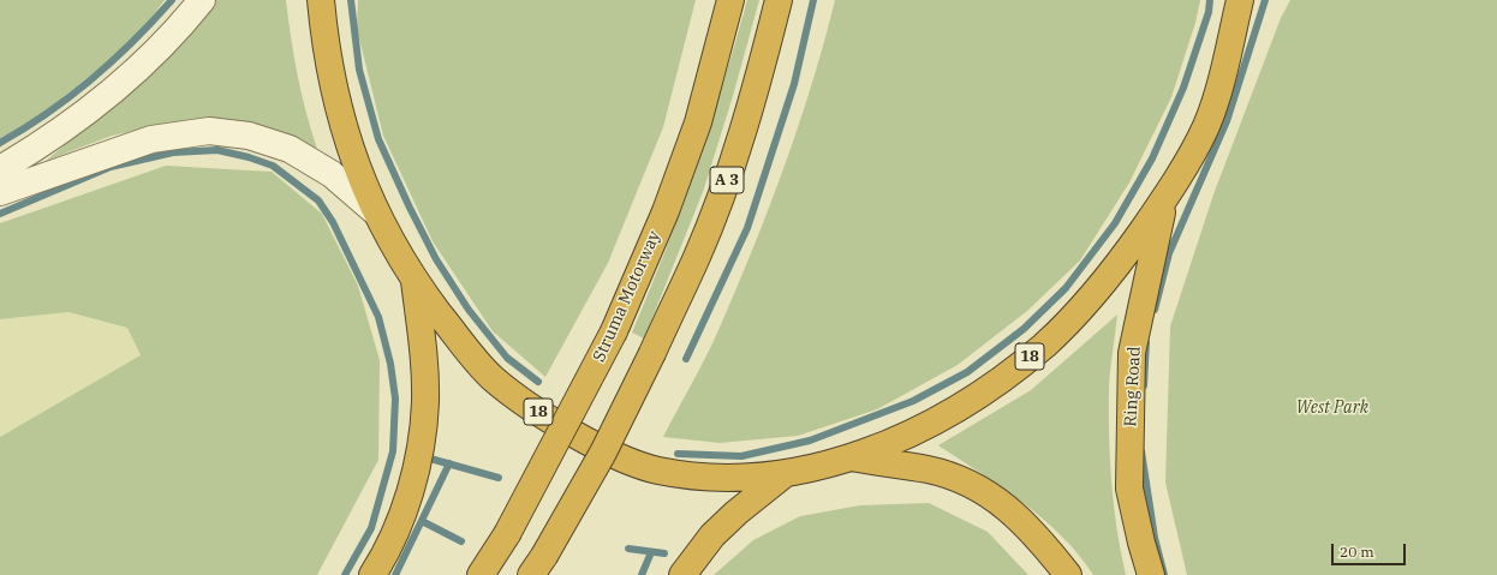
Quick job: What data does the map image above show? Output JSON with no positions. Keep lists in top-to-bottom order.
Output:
{
  "streets": {
    "highway": [
      "A 3",
      "Struma Motorway",
      "18",
      "Ring Road"
    ]
  },
  "crossings": [
    ["18", "Ring Road"]
  ],
  "parks": ["West Park"],
  "scale_bar": "20 m"
}
